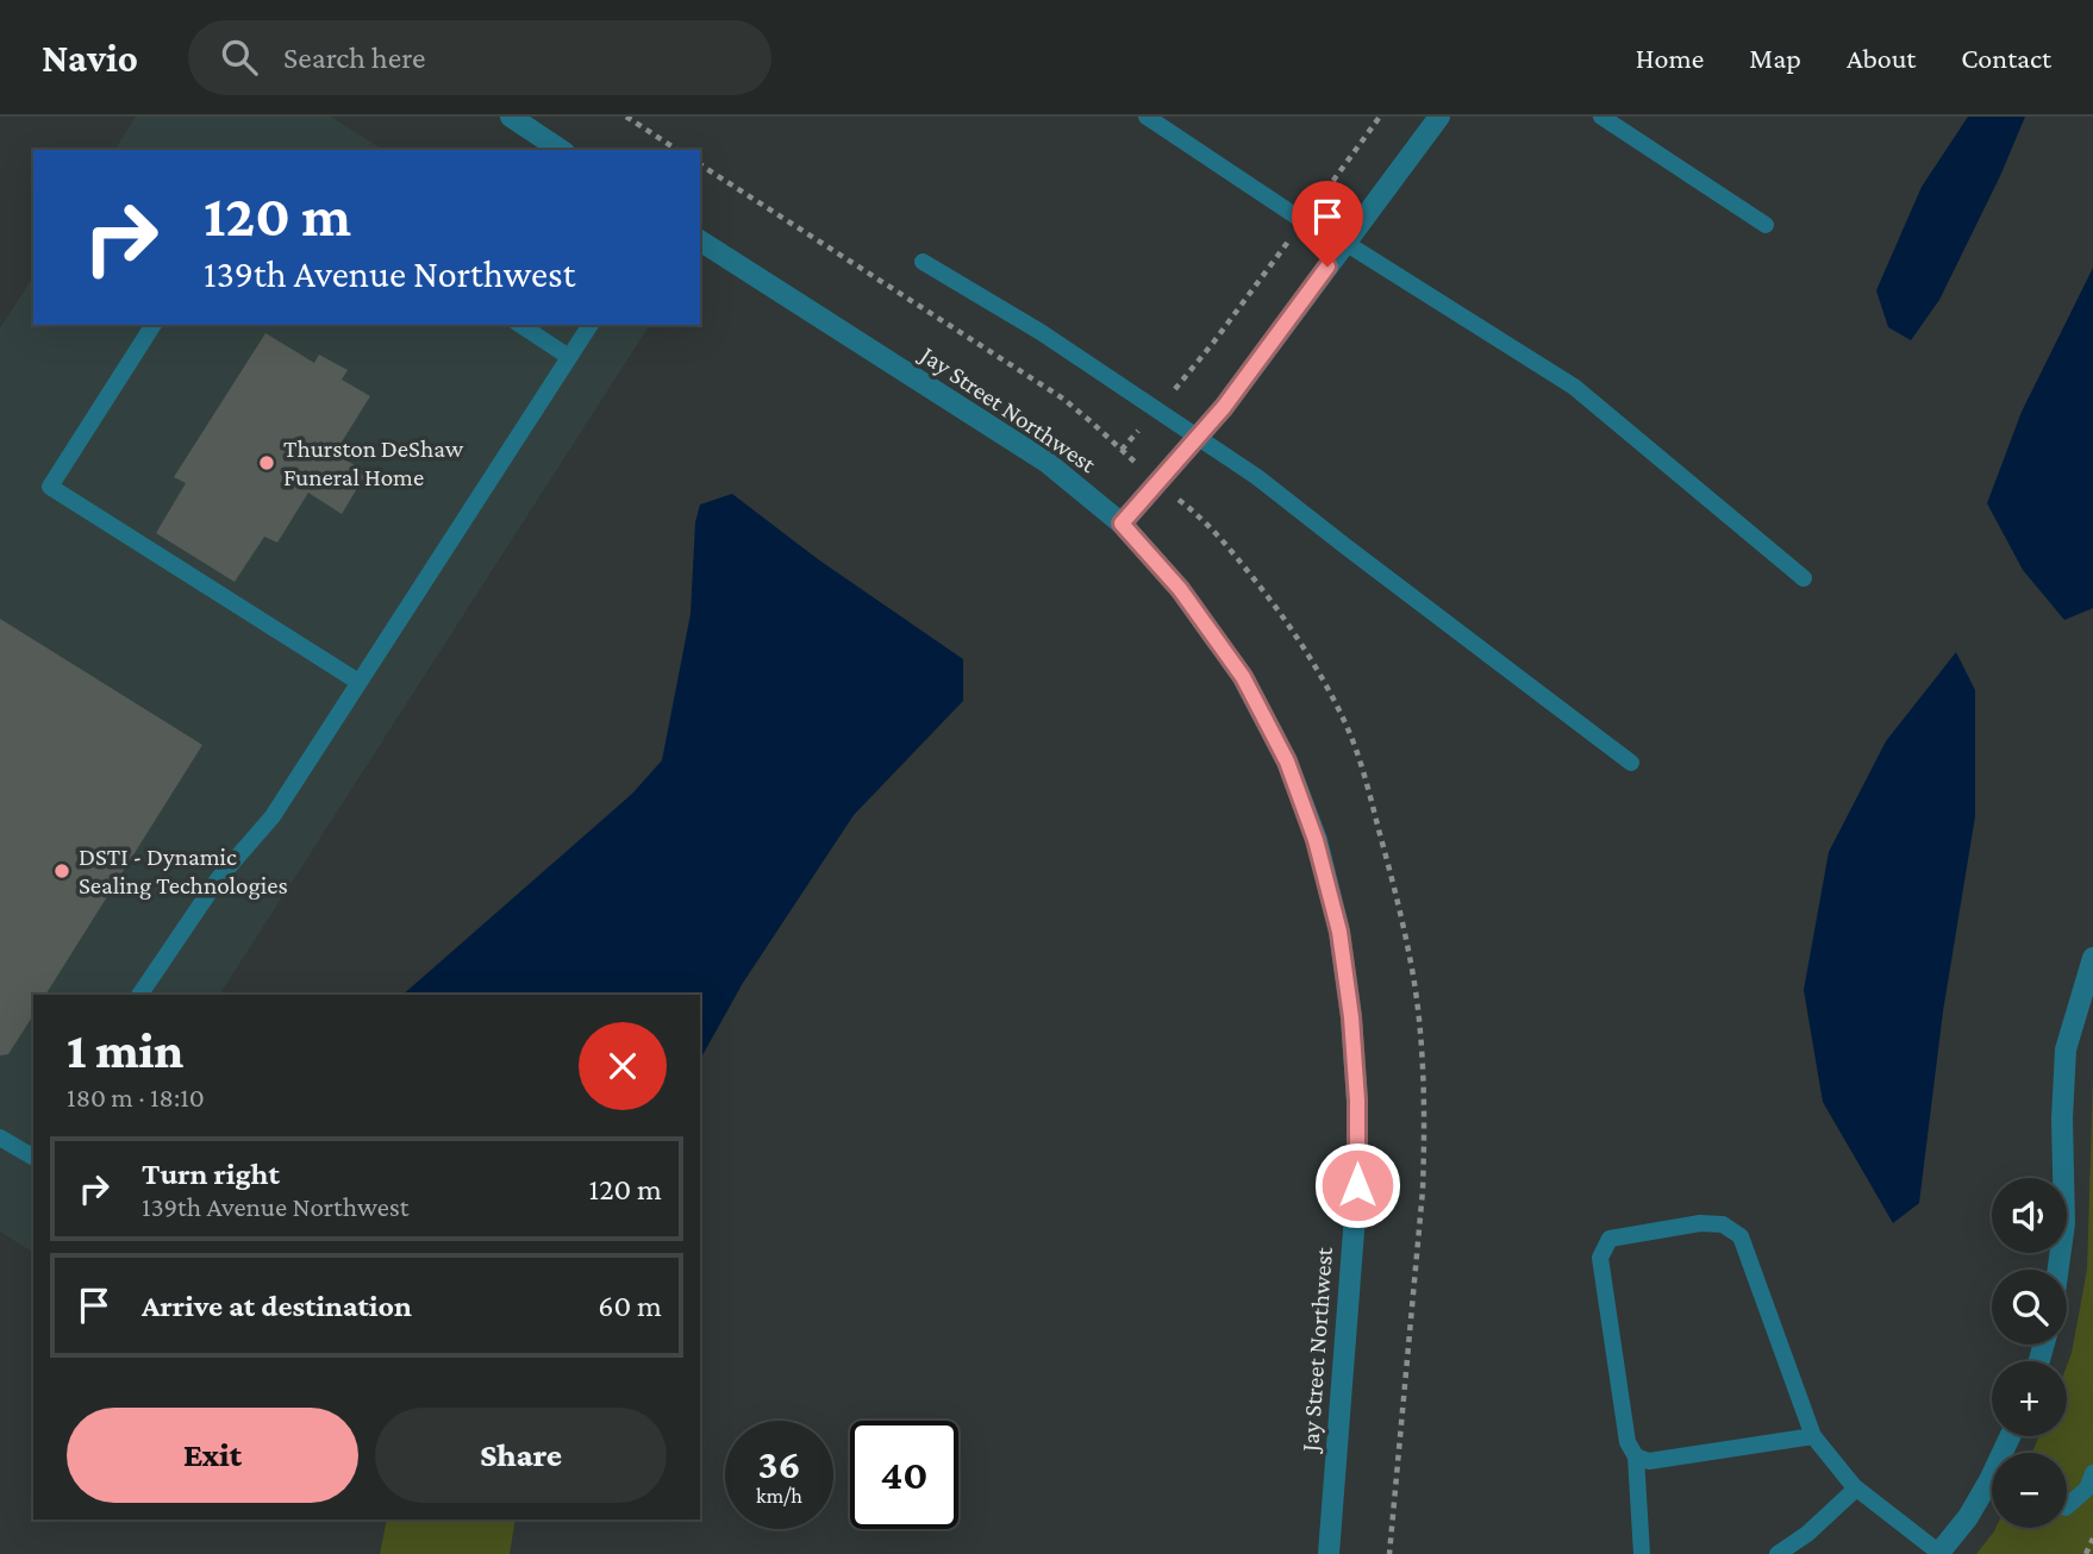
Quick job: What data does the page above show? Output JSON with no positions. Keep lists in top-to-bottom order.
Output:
{
  "streets": {
    "street": ["Jay Street Northwest"]
  },
  "places": ["Thurston DeShaw Funeral Home", "DSTI - Dynamic Sealing Technologies"],
  "page": {
    "header": "Navio",
    "search": "Search here",
    "nav": [
      "Home",
      "Map",
      "About",
      "Contact"
    ],
    "turn": ["120 m", "139th Avenue Northwest"],
    "heading": ["1 min", "180 m · 18:10"],
    "list": [
      {
        "name": "Turn right",
        "note": "139th Avenue Northwest",
        "value": "120 m"
      },
      {
        "name": "Arrive at destination",
        "value": "60 m"
      }
    ],
    "map_buttons": ["+", "−"],
    "buttons": ["Exit", "Share"],
    "speed": "36 km/h",
    "limit": "40"
  }
}
